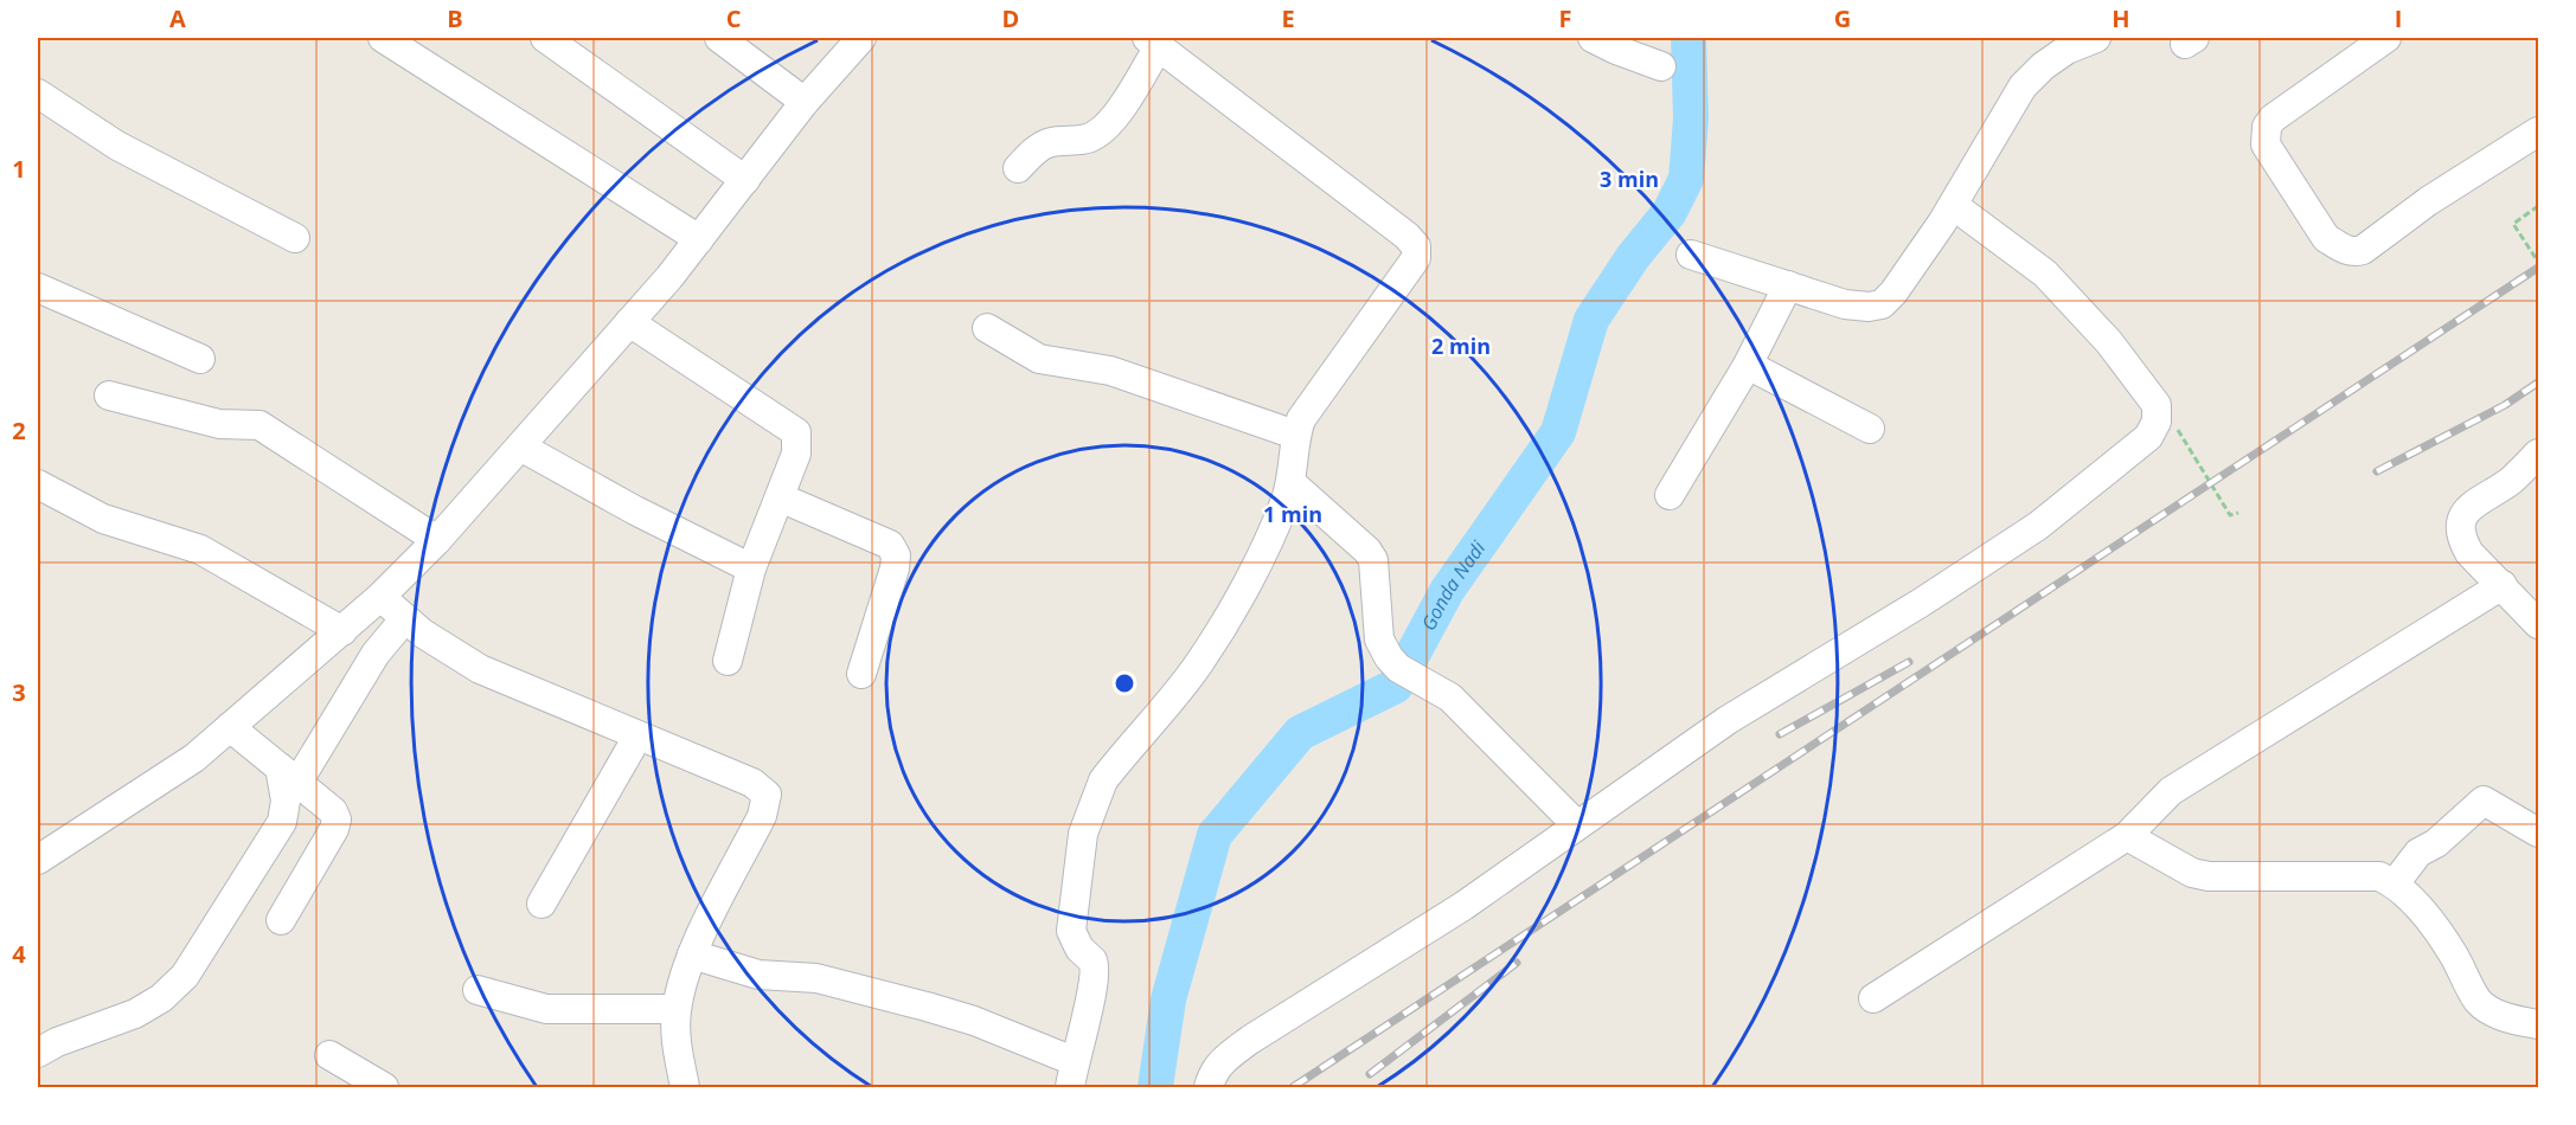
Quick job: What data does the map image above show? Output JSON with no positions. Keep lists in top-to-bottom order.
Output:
{
  "water": ["Gonda Nadi"],
  "grid": {
    "columns": [
      "A",
      "B",
      "C",
      "D",
      "E",
      "F",
      "G",
      "H",
      "I"
    ],
    "rows": [
      "1",
      "2",
      "3",
      "4"
    ]
  },
  "rings": ["3 min", "2 min", "1 min"]
}
